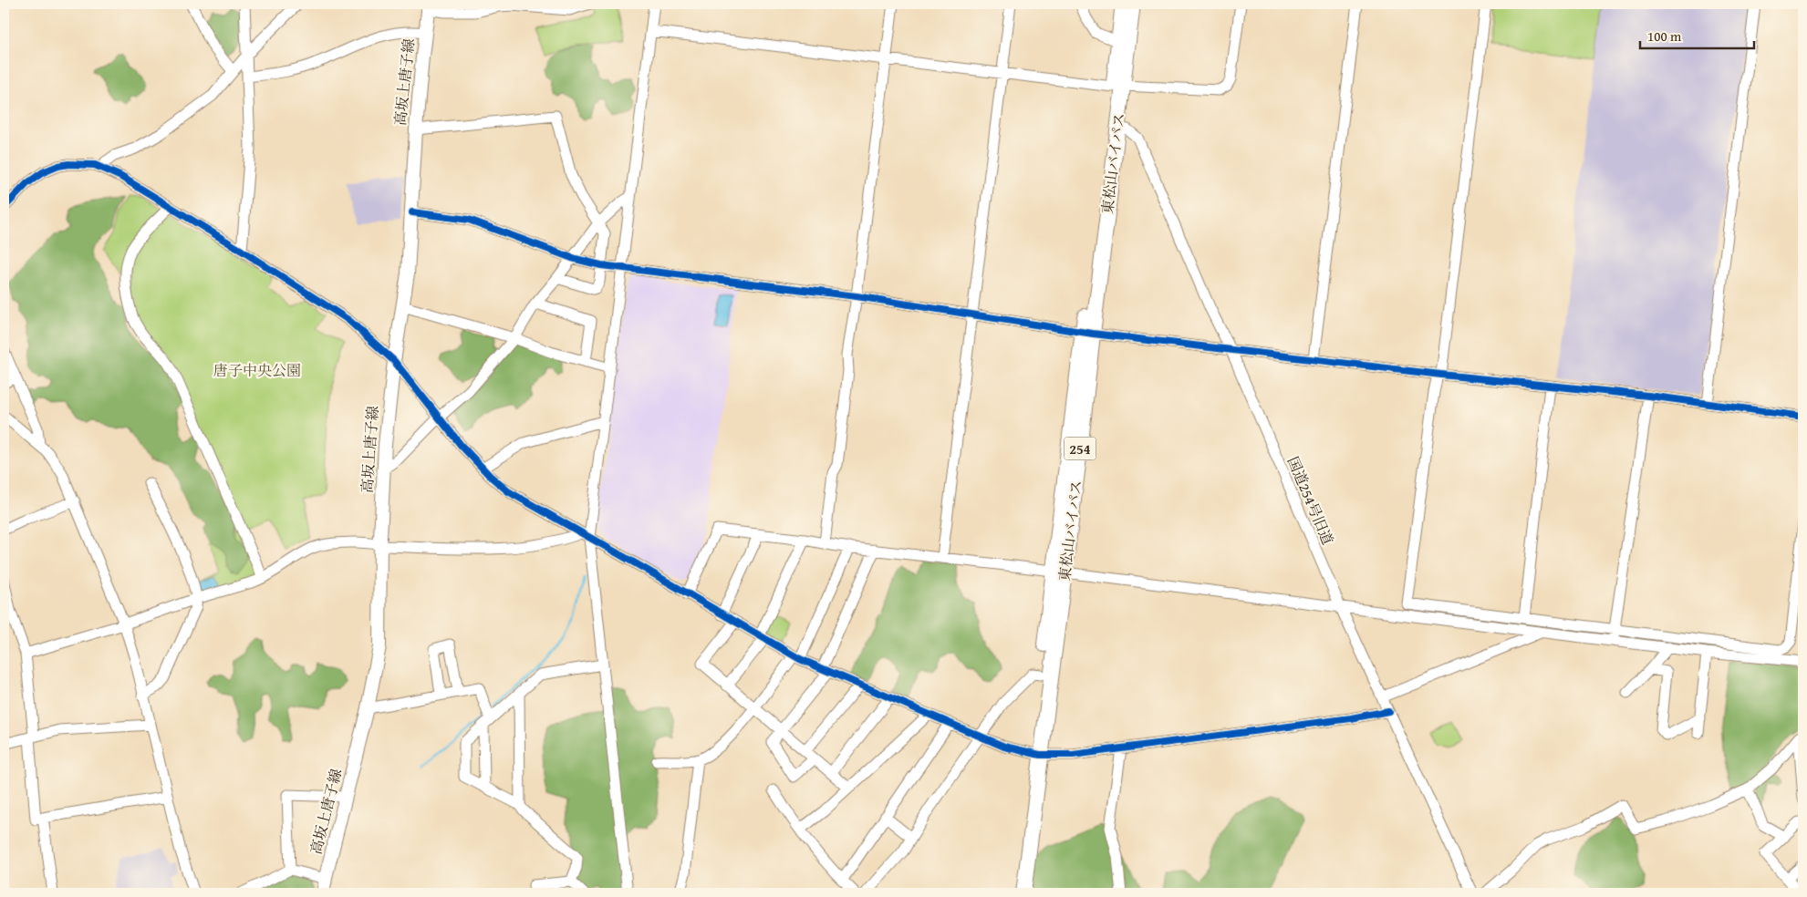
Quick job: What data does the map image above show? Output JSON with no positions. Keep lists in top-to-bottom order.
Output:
{
  "streets": {
    "highway": ["東松山バイパス", "254"],
    "main road": ["高坂上唐子線"],
    "street": ["国道254号旧道"]
  },
  "crossings": [
    ["東松山バイパス", "国道254号旧道"]
  ],
  "parks": ["唐子中央公園"],
  "scale_bar": "100 m"
}
